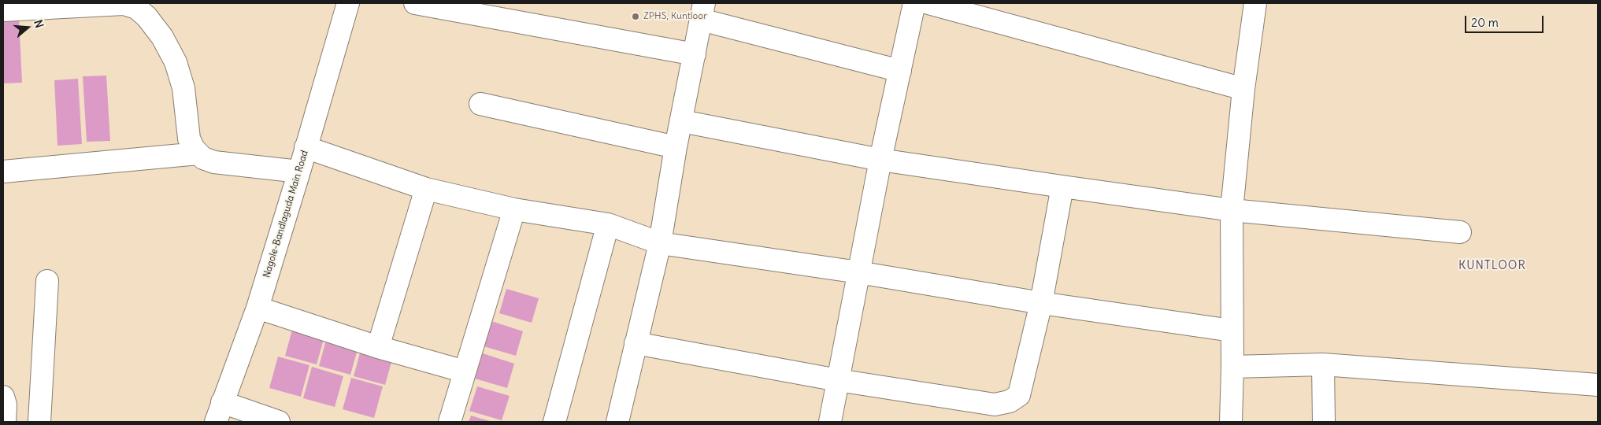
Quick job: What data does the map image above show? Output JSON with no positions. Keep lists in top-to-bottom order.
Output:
{
  "streets": {
    "street": ["Nagole-Bandlaguda Main Road"]
  },
  "districts": ["KUNTLOOR"],
  "places": ["ZPHS, Kuntloor"],
  "scale_bar": "20 m",
  "north": "right"
}
